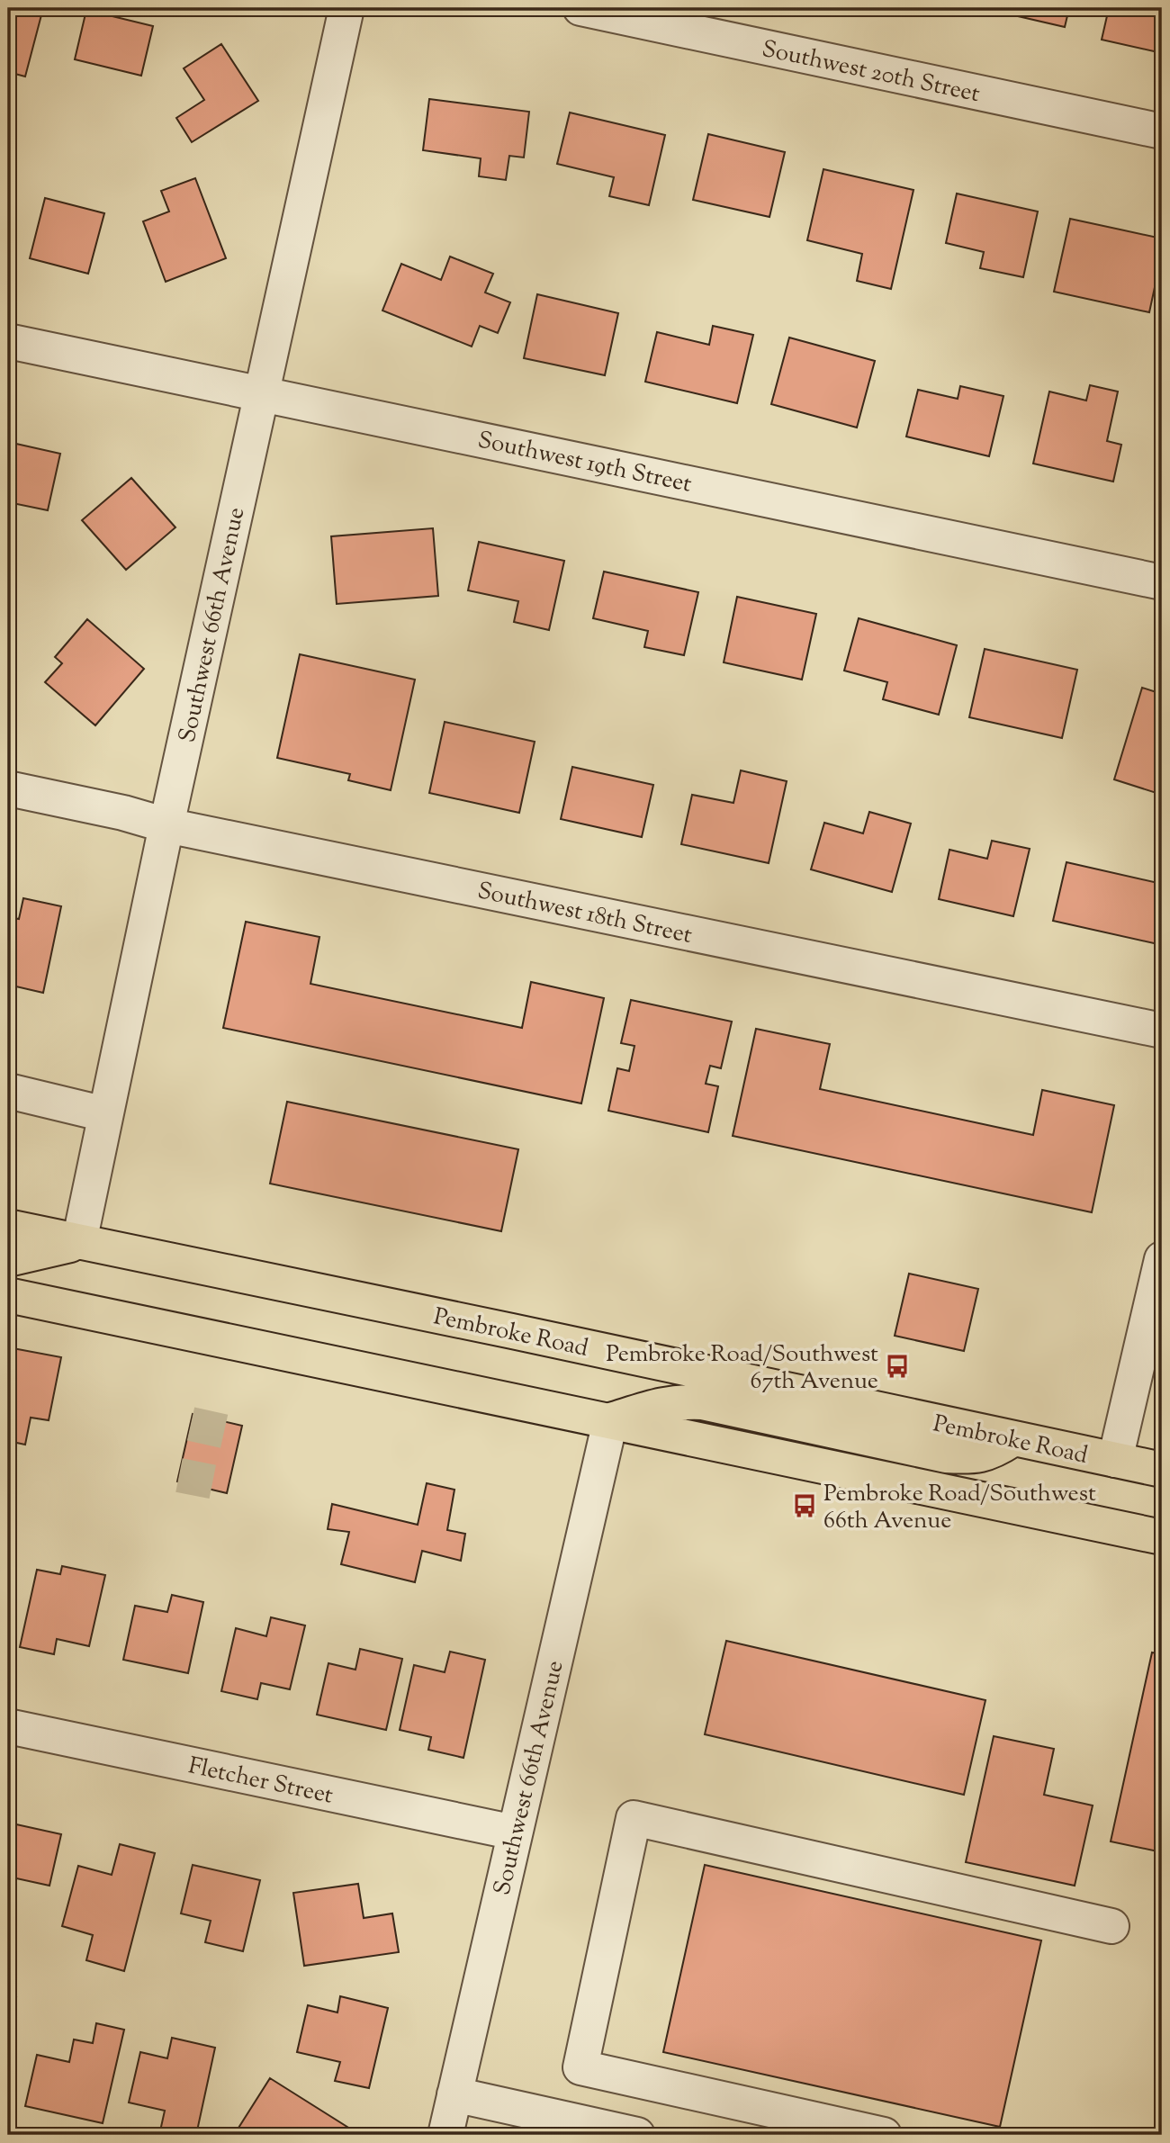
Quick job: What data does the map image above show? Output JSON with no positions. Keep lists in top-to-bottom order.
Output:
{
  "streets": {
    "main road": ["Pembroke Road"],
    "street": [
      "Southwest 20th Street",
      "Southwest 19th Street",
      "Southwest 66th Avenue",
      "Southwest 18th Street",
      "Fletcher Street"
    ]
  },
  "crossings": [
    ["Southwest 19th Street", "Southwest 66th Avenue"],
    ["Southwest 66th Avenue", "Southwest 18th Street"],
    ["Southwest 66th Avenue", "Pembroke Road"],
    ["Southwest 66th Avenue", "Fletcher Street"]
  ],
  "places": {
    "bus stop": ["Pembroke Road/Southwest 67th Avenue", "Pembroke Road/Southwest 66th Avenue"]
  }
}
